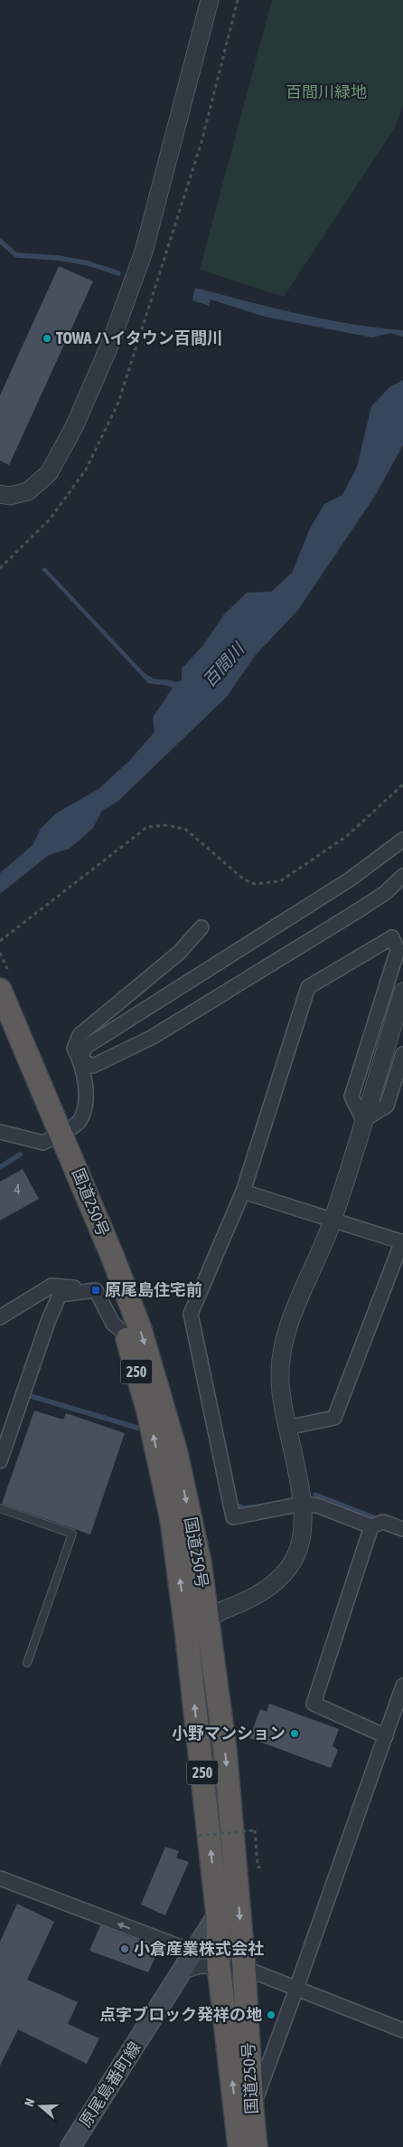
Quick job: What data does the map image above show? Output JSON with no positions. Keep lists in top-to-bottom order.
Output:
{
  "streets": {
    "highway": ["国道250号", "250"],
    "main road": ["原尾島番町線"]
  },
  "crossings": [
    ["国道250号", "原尾島番町線"]
  ],
  "water": ["百間川"],
  "parks": ["百間川緑地"],
  "places": {
    "other": [
      "TOWA ハイタウン百間川",
      "小野マンション",
      "小倉産業株式会社",
      "点字ブロック発祥の地"
    ],
    "transit": ["原尾島住宅前"]
  },
  "house_numbers": ["4"],
  "north": "left"
}
